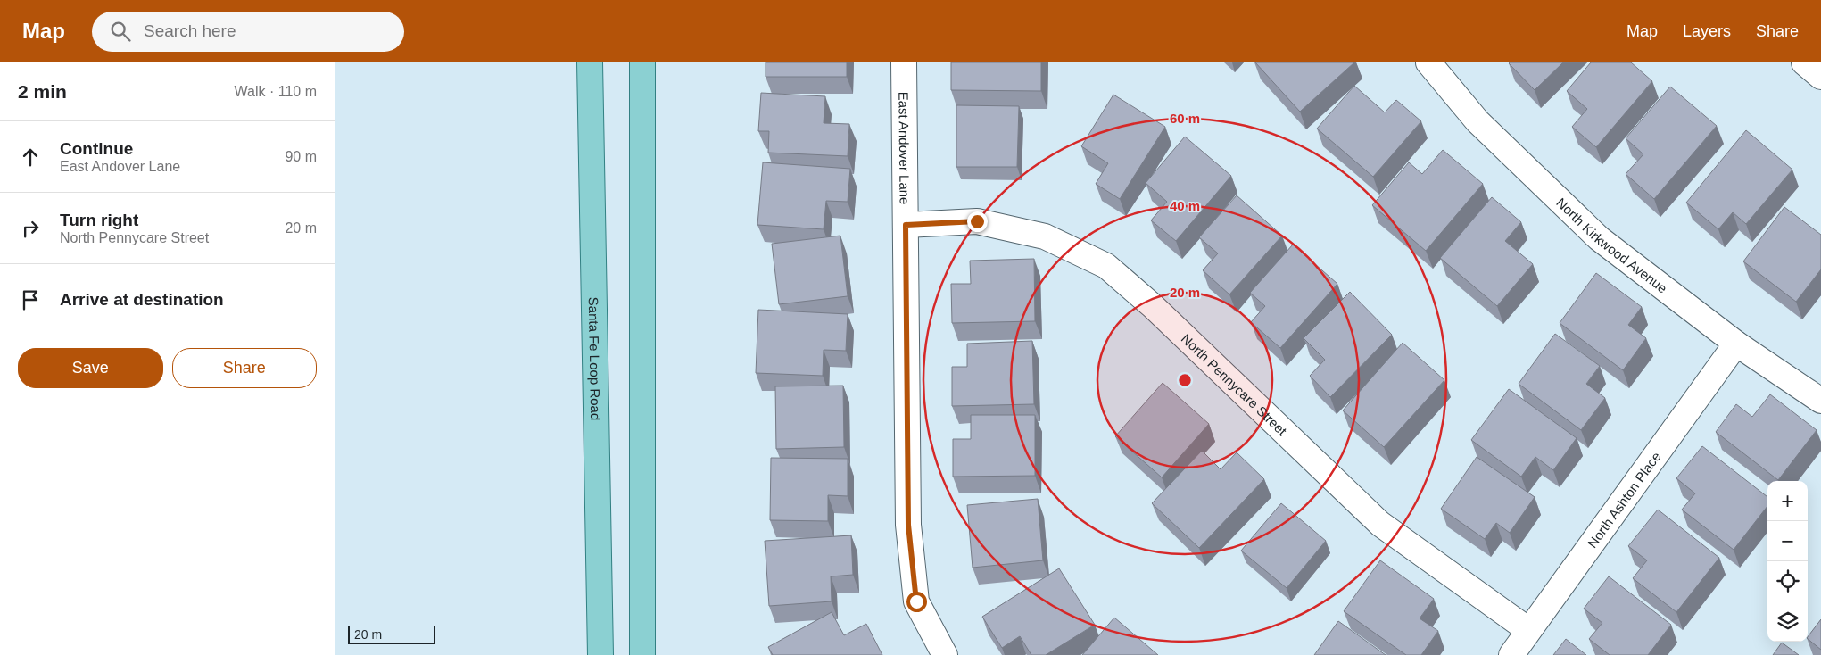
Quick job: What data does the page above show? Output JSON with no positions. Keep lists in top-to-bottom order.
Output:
{
  "streets": {
    "main road": ["Santa Fe Loop Road"],
    "street": [
      "East Andover Lane",
      "North Kirkwood Avenue",
      "North Pennycare Street",
      "North Ashton Place"
    ]
  },
  "crossings": [
    ["East Andover Lane", "North Pennycare Street"],
    ["North Kirkwood Avenue", "North Ashton Place"],
    ["North Pennycare Street", "North Ashton Place"]
  ],
  "scale_bar": "20 m",
  "page": {
    "header": "Map",
    "search": "Search here",
    "nav": ["Map", "Layers", "Share"],
    "heading": ["2 min", "Walk · 110 m"],
    "list": [
      ["Continue", "East Andover Lane", "90 m"],
      ["Turn right", "North Pennycare Street", "20 m"],
      "Arrive at destination"
    ],
    "buttons": ["Save", "Share"],
    "map_buttons": ["+", "−"],
    "scale": "20 m"
  },
  "rings": ["60 m", "40 m", "20 m"]
}
